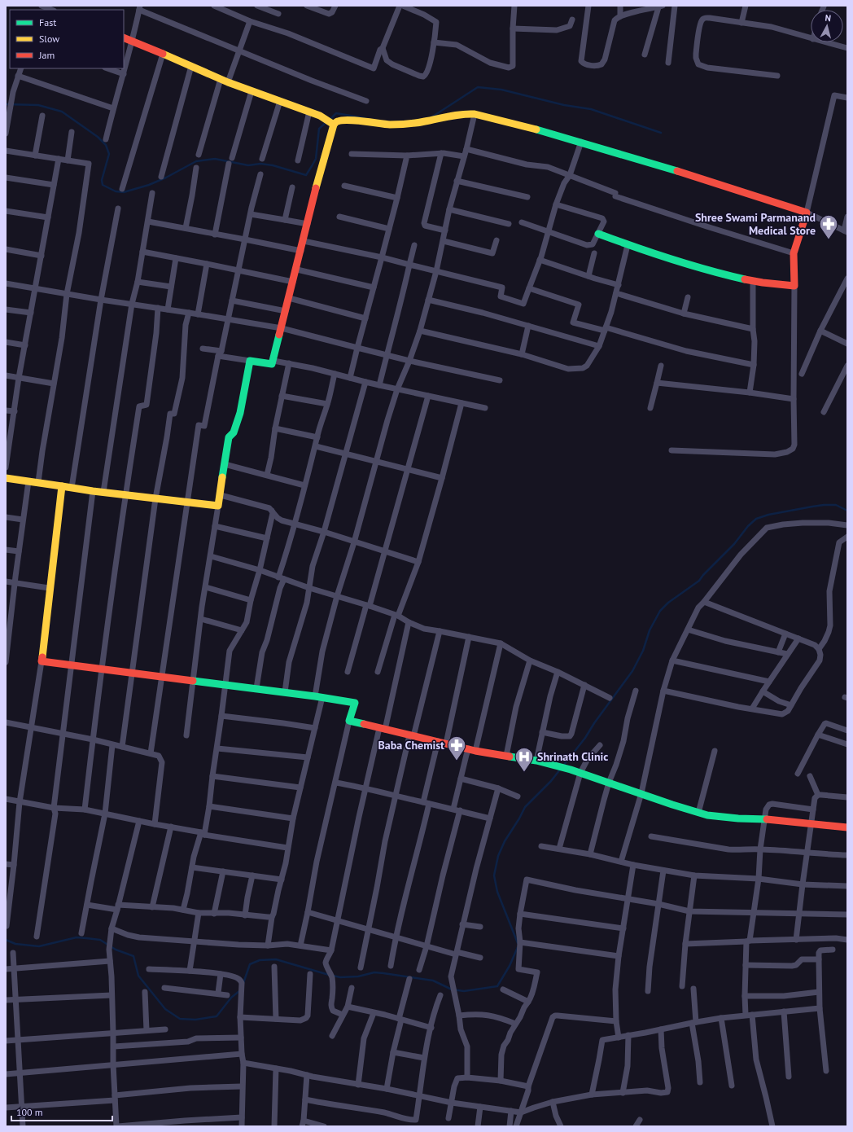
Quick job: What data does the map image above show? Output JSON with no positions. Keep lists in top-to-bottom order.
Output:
{
  "places": {
    "pharmacy": ["Shree Swami Parmanand Medical Store", "Baba Chemist"],
    "hospital": ["Shrinath Clinic"]
  },
  "legend": ["Fast", "Slow", "Jam"],
  "scale_bar": "100 m",
  "north": "top"
}
